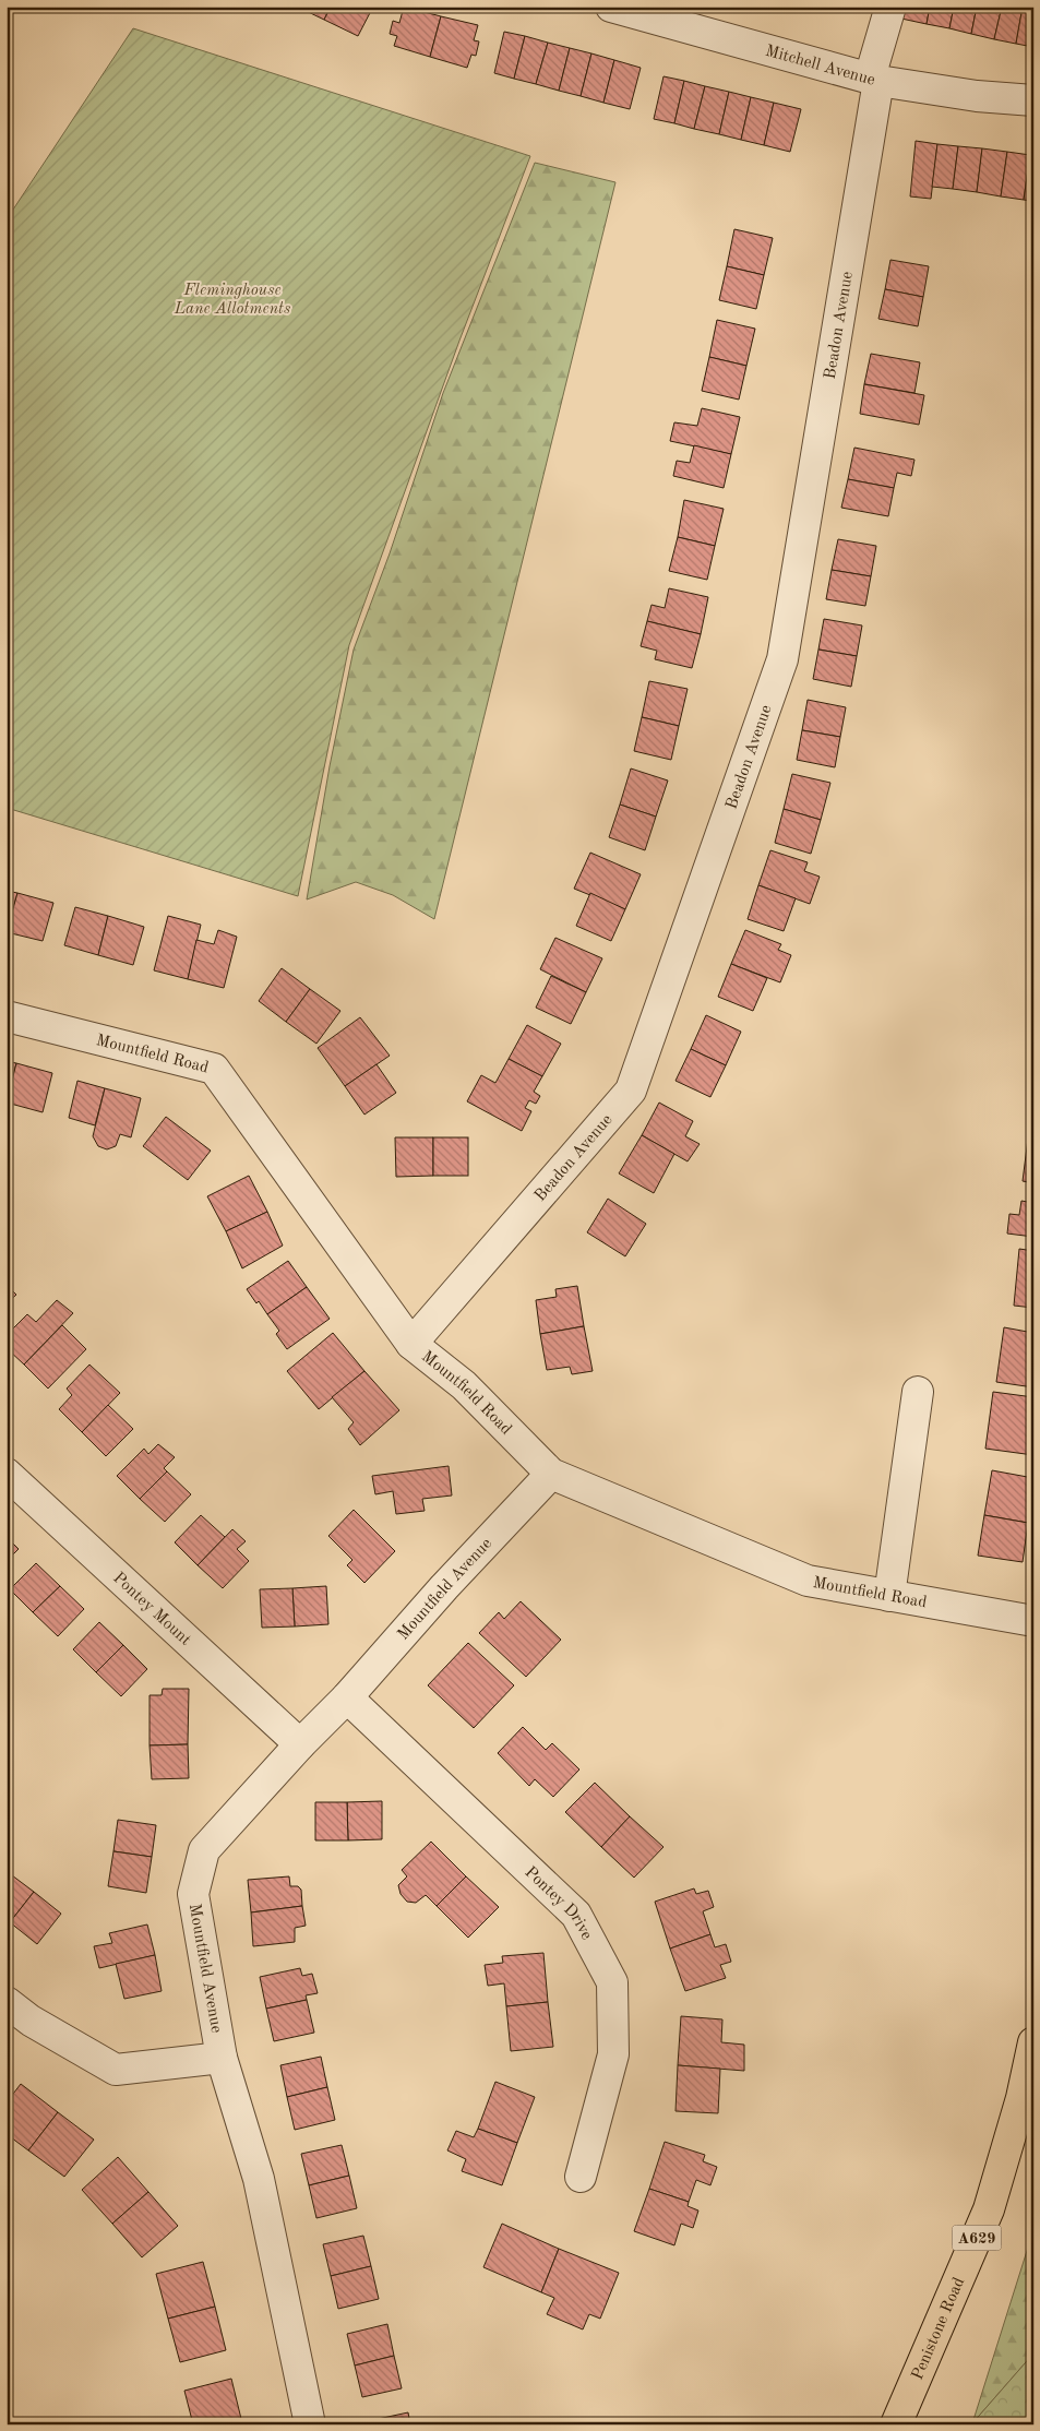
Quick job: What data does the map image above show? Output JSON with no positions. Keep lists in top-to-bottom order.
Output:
{
  "streets": {
    "highway": ["A629", "Penistone Road"],
    "street": [
      "Mitchell Avenue",
      "Beadon Avenue",
      "Mountfield Road",
      "Mountfield Avenue",
      "Pontey Mount",
      "Pontey Drive"
    ]
  },
  "crossings": [
    ["Mitchell Avenue", "Beadon Avenue"],
    ["Beadon Avenue", "Mountfield Road"],
    ["Mountfield Road", "Mountfield Avenue"],
    ["Mountfield Avenue", "Pontey Mount"],
    ["Mountfield Avenue", "Pontey Drive"]
  ],
  "parks": ["Fleminghouse Lane Allotments"]
}
